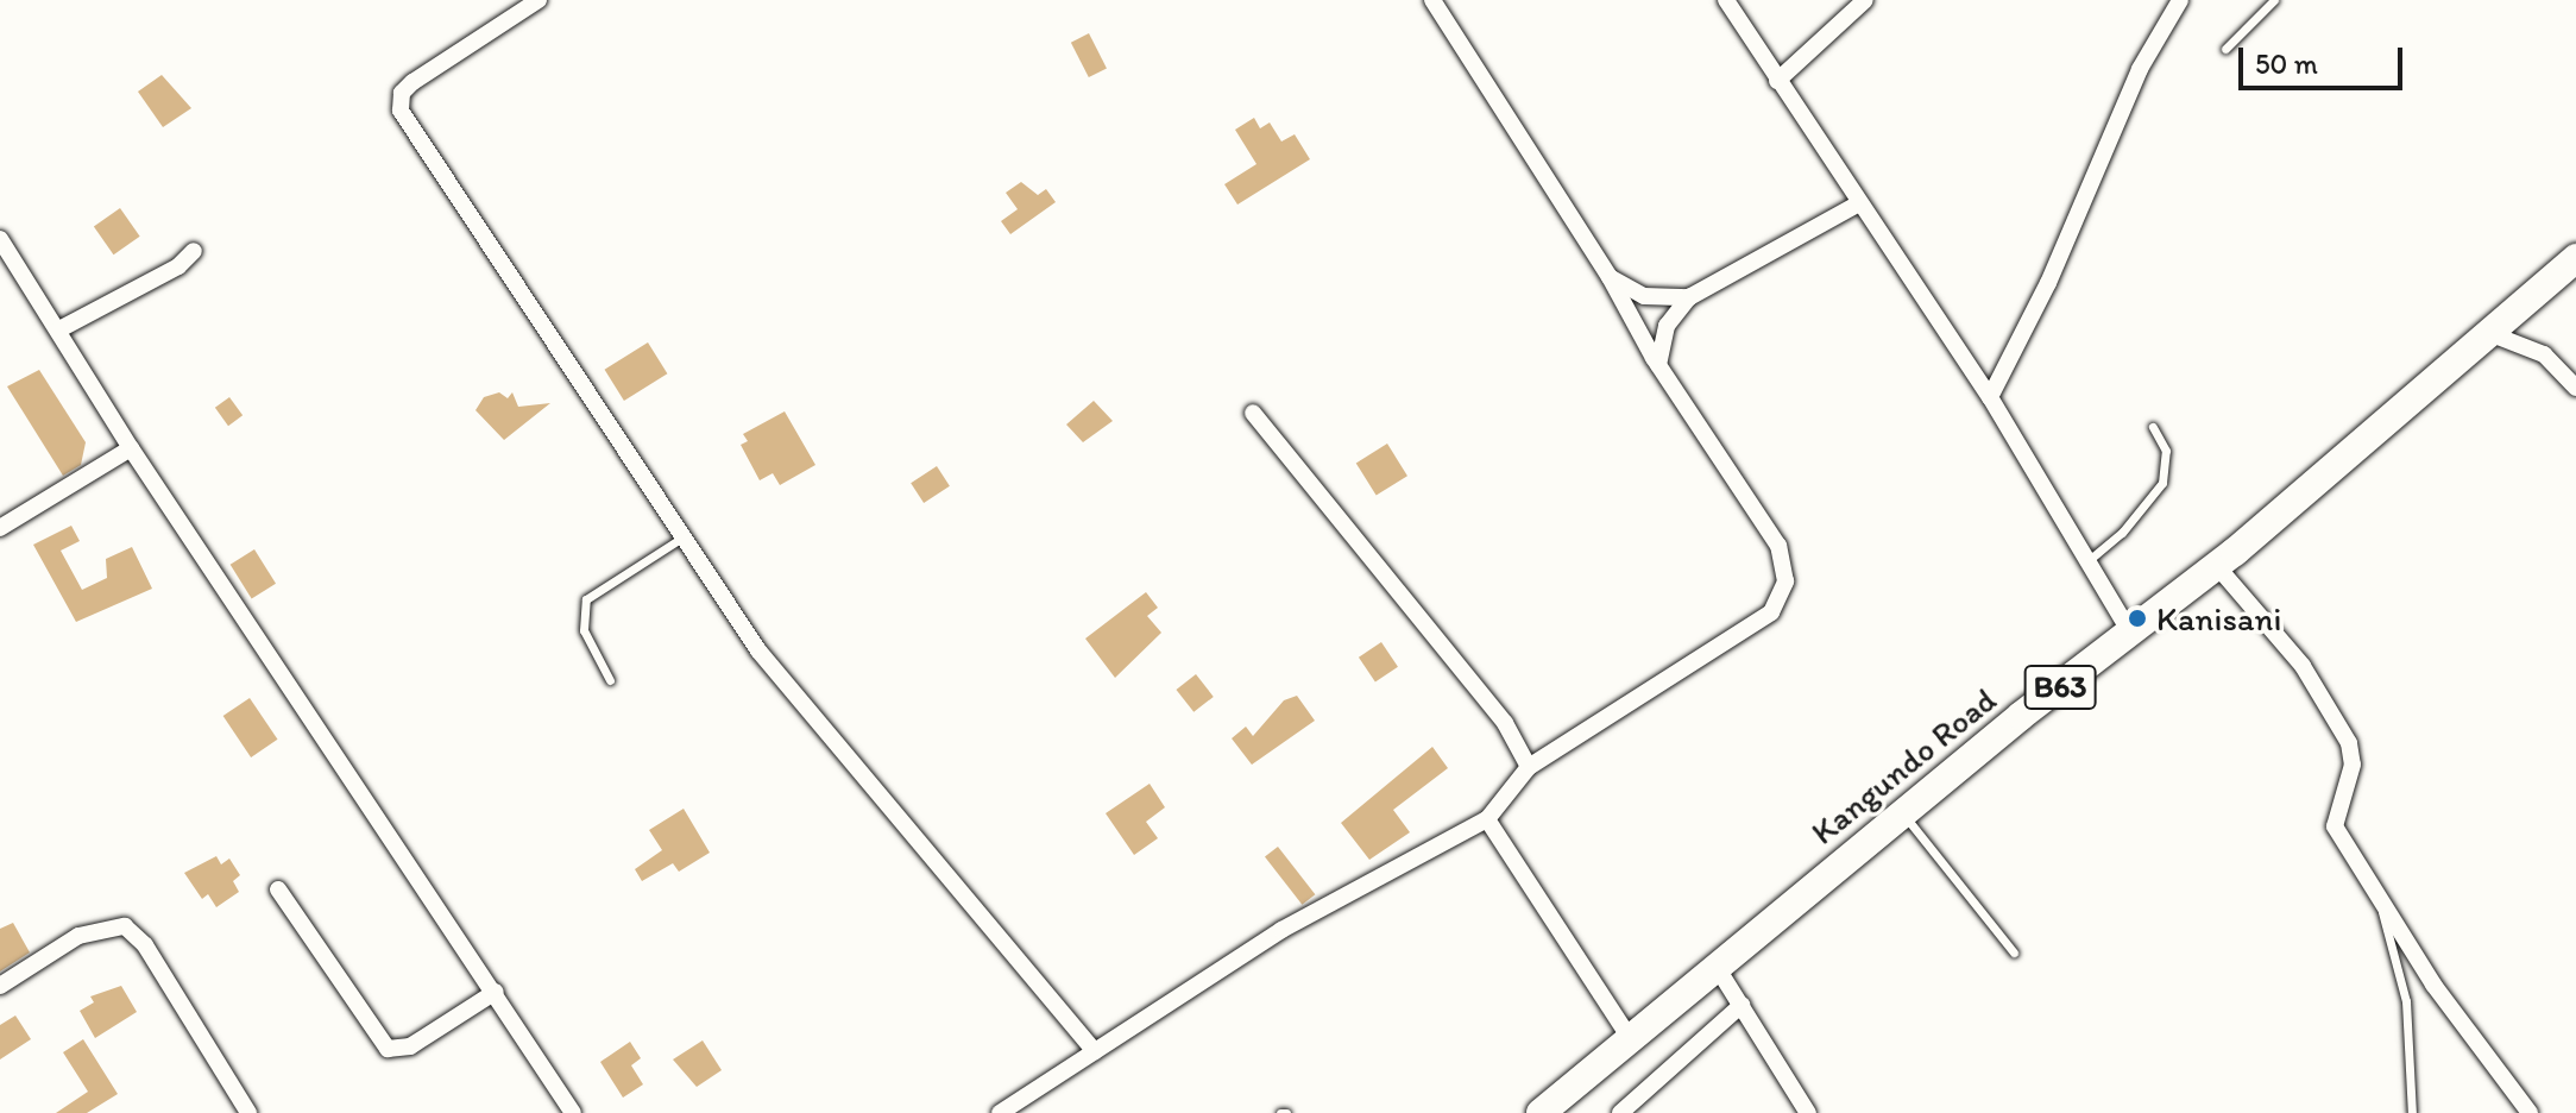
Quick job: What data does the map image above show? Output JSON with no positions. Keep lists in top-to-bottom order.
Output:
{
  "streets": {
    "highway": ["B63", "Kangundo Road"]
  },
  "places": ["Kanisani"],
  "scale_bar": "50 m"
}
